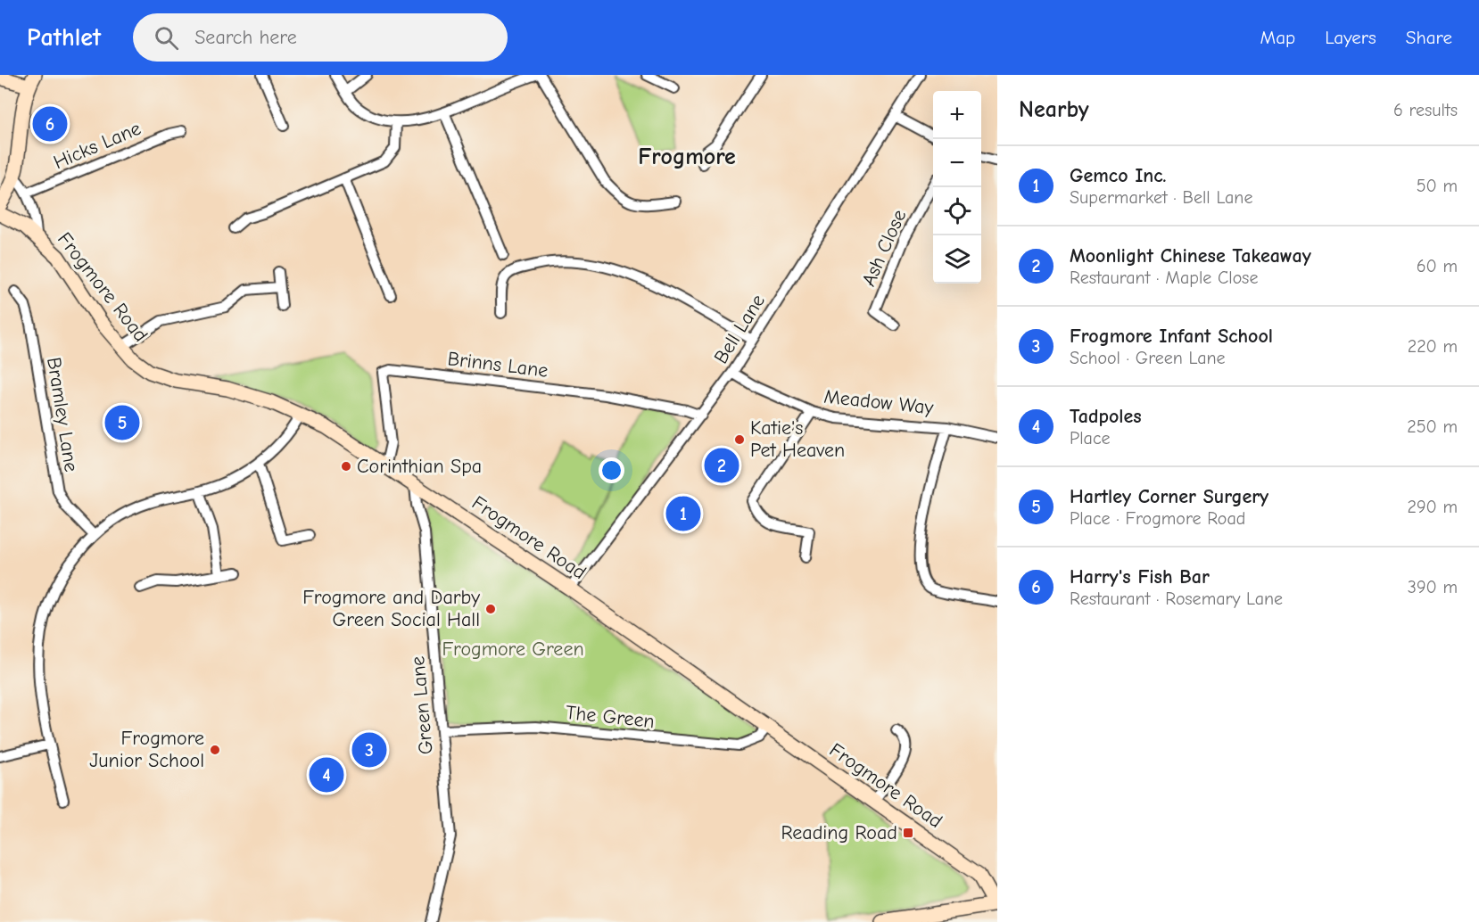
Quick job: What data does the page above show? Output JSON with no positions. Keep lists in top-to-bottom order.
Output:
{
  "streets": {
    "street": [
      "Hicks Lane",
      "Ash Close",
      "Frogmore Road",
      "Bell Lane",
      "Brinns Lane",
      "Meadow Way",
      "Bramley Lane",
      "Green Lane",
      "The Green"
    ]
  },
  "crossings": [
    ["Hicks Lane", "Frogmore Road"],
    ["Frogmore Road", "Bell Lane"],
    ["Frogmore Road", "Brinns Lane"],
    ["Frogmore Road", "Green Lane"],
    ["Frogmore Road", "The Green"],
    ["Bell Lane", "Brinns Lane"],
    ["Bell Lane", "Meadow Way"],
    ["Green Lane", "The Green"]
  ],
  "districts": ["Frogmore"],
  "parks": ["Frogmore Green"],
  "places": {
    "other": [
      "Katie's Pet Heaven",
      "Corinthian Spa",
      "Frogmore and Darby Green Social Hall",
      "Frogmore Junior School"
    ],
    "transit": ["Reading Road"]
  },
  "page": {
    "header": "Pathlet",
    "search": "Search here",
    "nav": ["Map", "Layers", "Share"],
    "heading": ["Nearby", "6 results"],
    "map_buttons": ["+", "−"],
    "pins": [
      "6",
      "5",
      "2",
      "1",
      "3",
      "4"
    ],
    "list": [
      {
        "mark": "1",
        "name": "Gemco Inc.",
        "note": "Supermarket · Bell Lane",
        "value": "50 m"
      },
      {
        "mark": "2",
        "name": "Moonlight Chinese Takeaway",
        "note": "Restaurant · Maple Close",
        "value": "60 m"
      },
      {
        "mark": "3",
        "name": "Frogmore Infant School",
        "note": "School · Green Lane",
        "value": "220 m"
      },
      {
        "mark": "4",
        "name": "Tadpoles",
        "note": "Place",
        "value": "250 m"
      },
      {
        "mark": "5",
        "name": "Hartley Corner Surgery",
        "note": "Place · Frogmore Road",
        "value": "290 m"
      },
      {
        "mark": "6",
        "name": "Harry's Fish Bar",
        "note": "Restaurant · Rosemary Lane",
        "value": "390 m"
      }
    ]
  }
}
